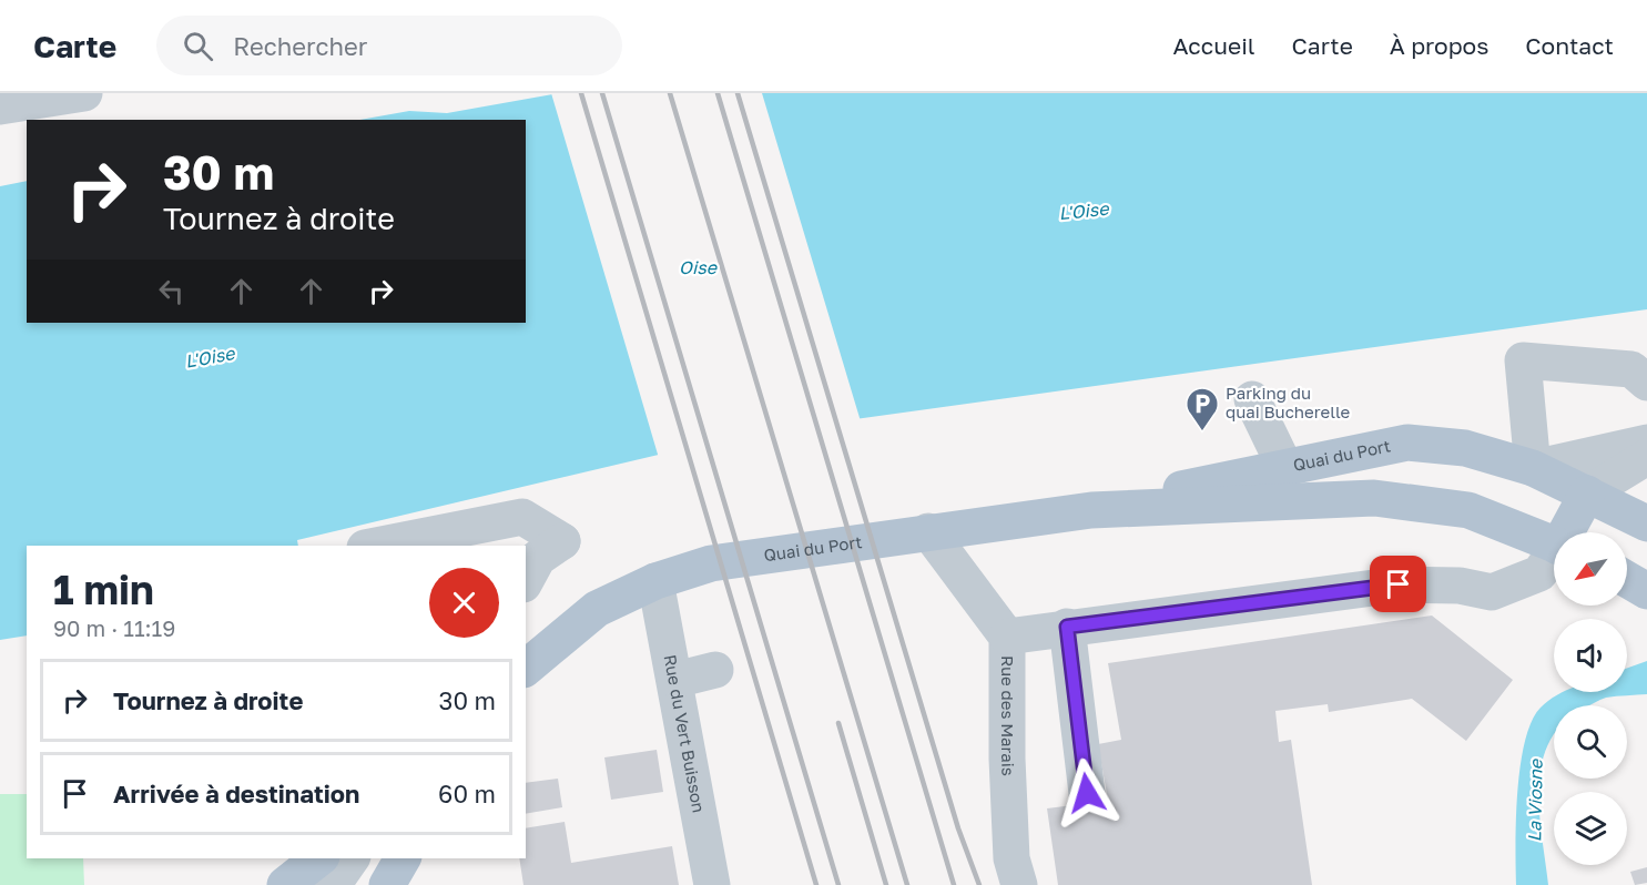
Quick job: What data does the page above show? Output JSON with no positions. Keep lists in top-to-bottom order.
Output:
{
  "streets": {
    "main road": ["Quai du Port"],
    "street": ["Rue des Marais", "Rue du Vert Buisson"]
  },
  "crossings": [
    ["Quai du Port", "Rue des Marais"],
    ["Quai du Port", "Rue du Vert Buisson"]
  ],
  "water": ["L'Oise", "Oise", "La Viosne"],
  "places": {
    "parking": ["Parking du quai Bucherelle"]
  },
  "north": "bottom left",
  "page": {
    "header": "Carte",
    "search": "Rechercher",
    "nav": [
      "Accueil",
      "Carte",
      "À propos",
      "Contact"
    ],
    "turn": ["30 m", "Tournez à droite"],
    "heading": ["1 min", "90 m · 11:19"],
    "list": [
      {
        "name": "Tournez à droite",
        "value": "30 m"
      },
      {
        "name": "Arrivée à destination",
        "value": "60 m"
      }
    ]
  }
}
